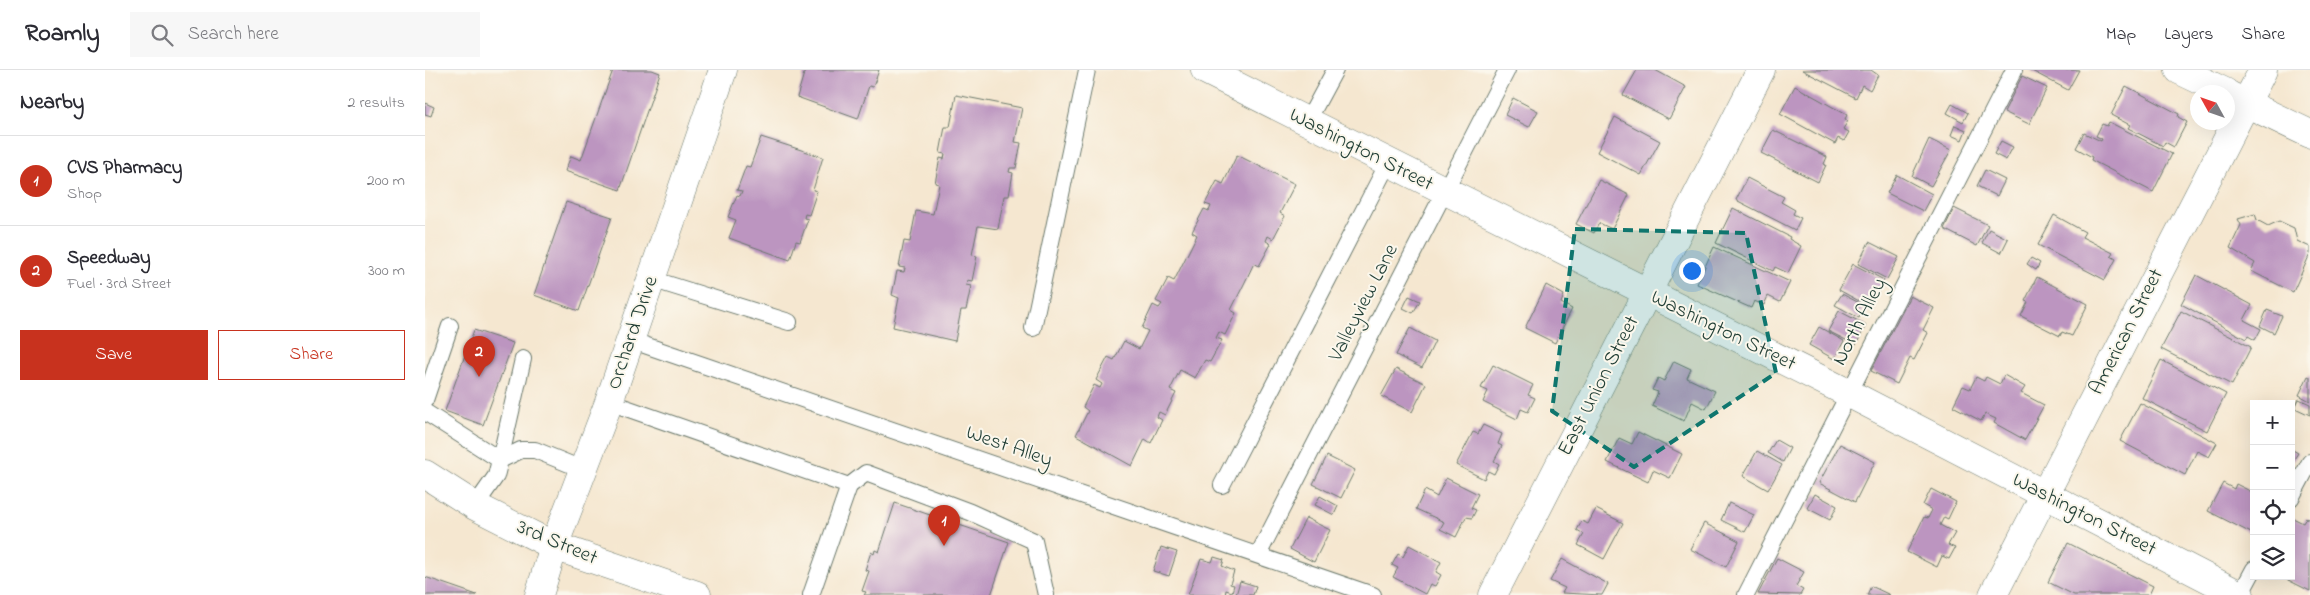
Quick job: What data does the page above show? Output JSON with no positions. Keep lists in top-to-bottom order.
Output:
{
  "streets": {
    "street": [
      "Washington Street",
      "American Street",
      "Orchard Drive",
      "East Union Street",
      "3rd Street"
    ],
    "lane": ["Valleyview Lane", "North Alley", "West Alley"]
  },
  "crossings": [
    ["Washington Street", "Valleyview Lane"],
    ["Washington Street", "North Alley"],
    ["Washington Street", "American Street"],
    ["Washington Street", "East Union Street"],
    ["Valleyview Lane", "West Alley"],
    ["Orchard Drive", "West Alley"],
    ["Orchard Drive", "3rd Street"]
  ],
  "north": "top left",
  "page": {
    "header": "Roamly",
    "search": "Search here",
    "nav": ["Map", "Layers", "Share"],
    "heading": ["Nearby", "2 results"],
    "list": [
      {
        "mark": "1",
        "name": "CVS Pharmacy",
        "note": "Shop",
        "value": "200 m"
      },
      {
        "mark": "2",
        "name": "Speedway",
        "note": "Fuel · 3rd Street",
        "value": "300 m"
      }
    ],
    "buttons": ["Save", "Share"],
    "pins": ["2", "1"],
    "map_buttons": ["+", "−"]
  }
}
